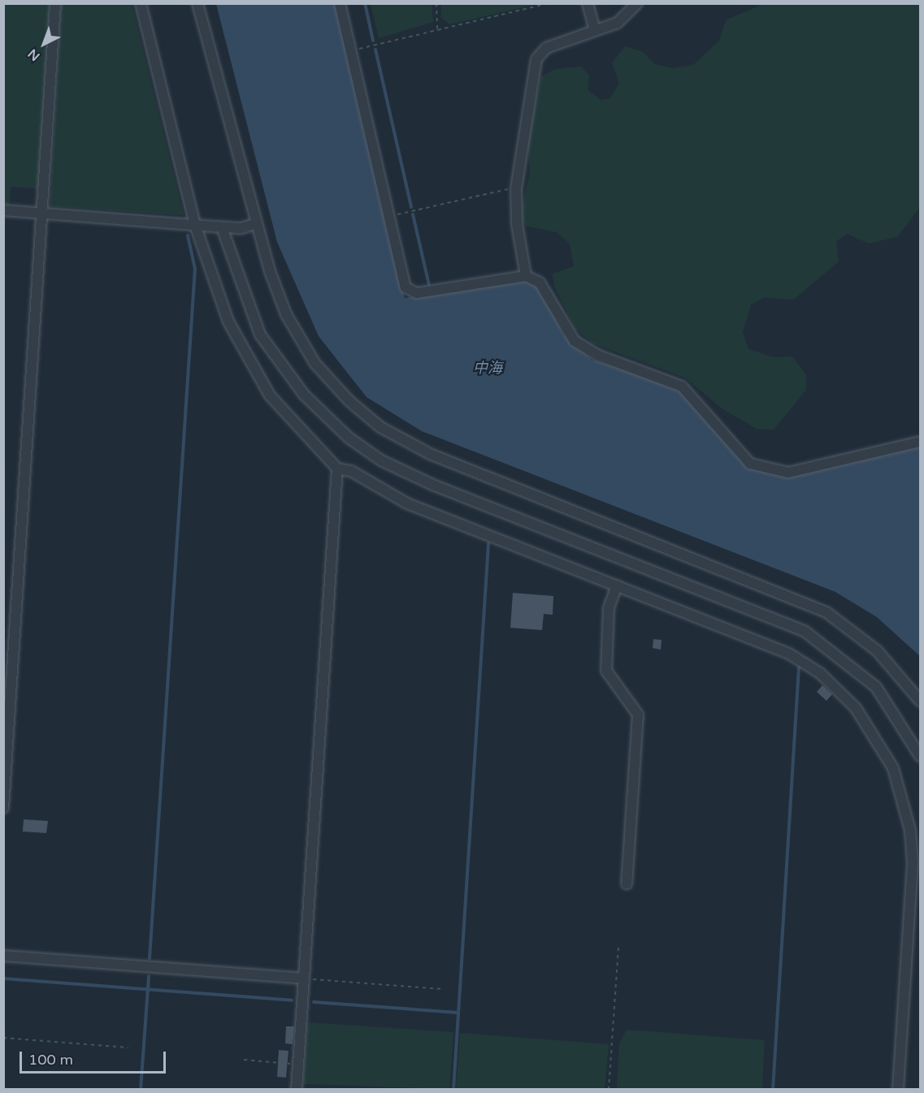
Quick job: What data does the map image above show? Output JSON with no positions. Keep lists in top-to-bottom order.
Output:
{
  "water": ["中海"],
  "scale_bar": "100 m",
  "north": "bottom left"
}
